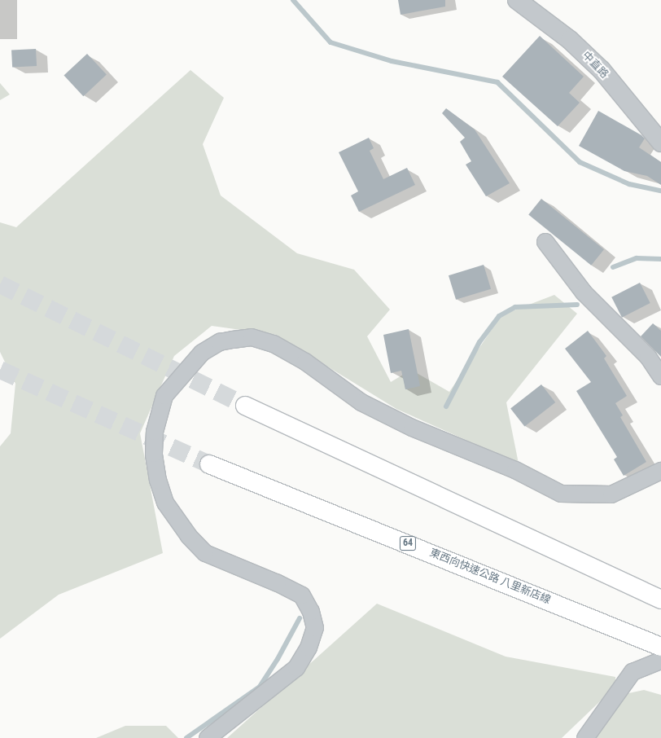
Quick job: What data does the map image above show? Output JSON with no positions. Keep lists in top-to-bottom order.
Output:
{
  "streets": {
    "highway": ["64", "東西向快速公路 八里新店線"],
    "street": ["中直路"]
  }
}
